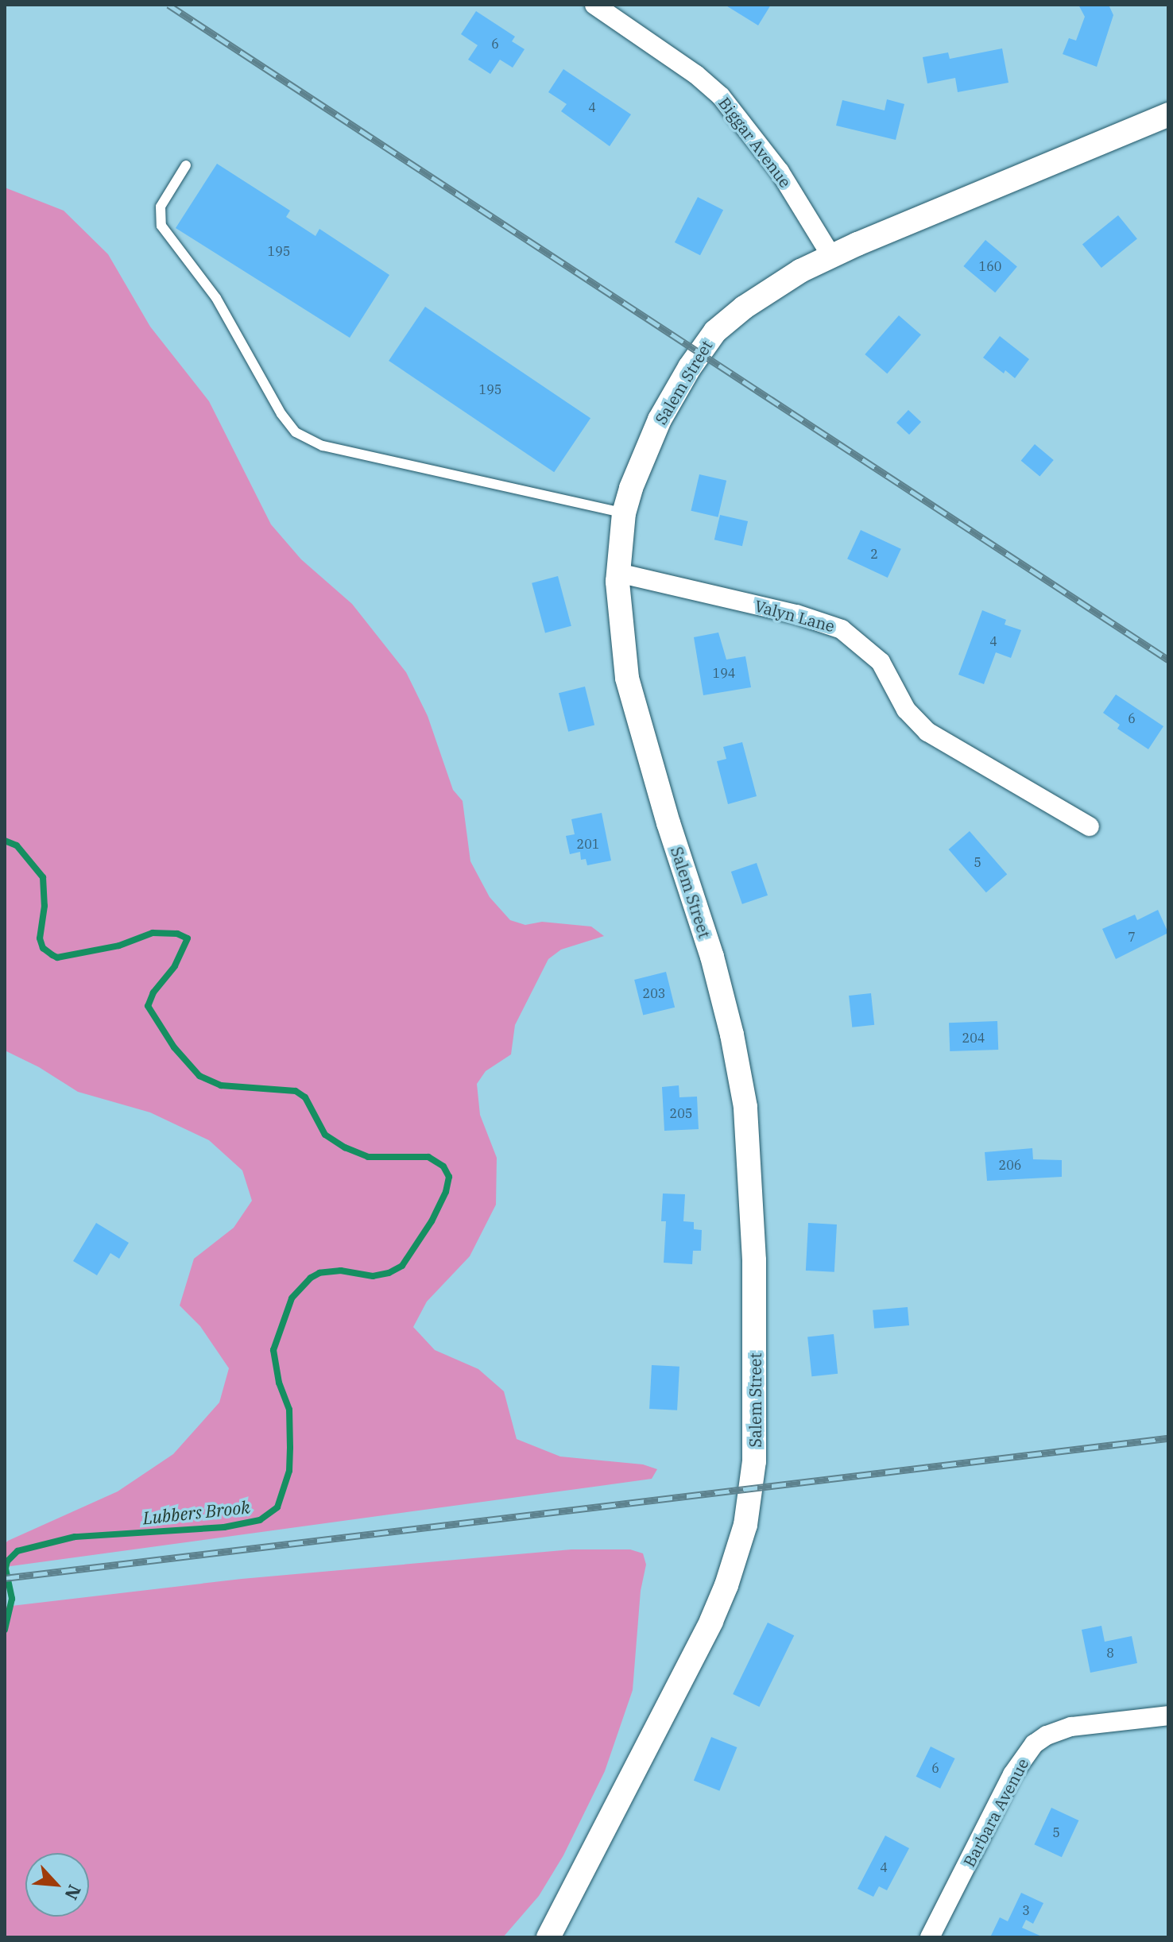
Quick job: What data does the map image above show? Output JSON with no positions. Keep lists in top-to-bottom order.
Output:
{
  "streets": {
    "street": [
      "Biggar Avenue",
      "Salem Street",
      "Valyn Lane",
      "Barbara Avenue"
    ]
  },
  "crossings": [
    ["Biggar Avenue", "Salem Street"],
    ["Salem Street", "Valyn Lane"]
  ],
  "water": ["Lubbers Brook"],
  "house_numbers": [
    "6",
    "4",
    "195",
    "160",
    "195",
    "2",
    "4",
    "194",
    "6",
    "201",
    "5",
    "7",
    "203",
    "204",
    "205",
    "206",
    "8",
    "6",
    "5",
    "4",
    "3"
  ],
  "north": "bottom right"
}
